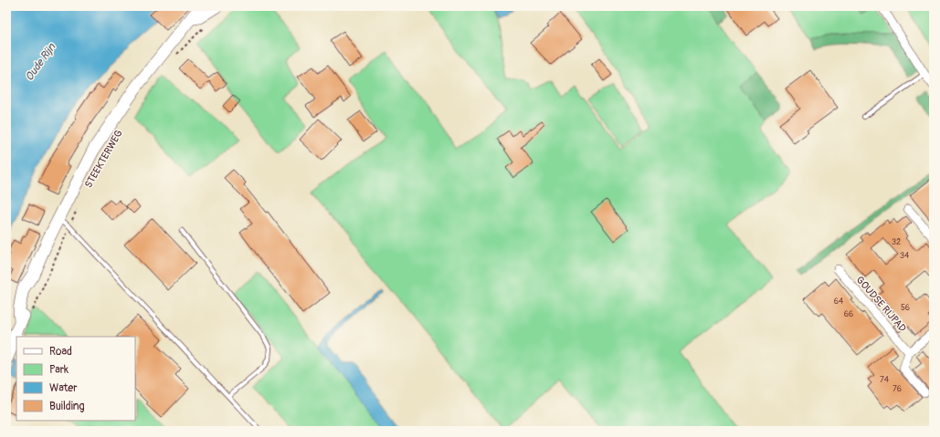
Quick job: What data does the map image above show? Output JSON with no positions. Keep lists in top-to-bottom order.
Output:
{
  "streets": {
    "main road": ["STEEKTERWEG"],
    "street": ["GOUDSE RIJPAD"]
  },
  "water": ["Oude Rijn"],
  "house_numbers": [
    "32",
    "34",
    "64",
    "56",
    "66",
    "74",
    "76"
  ],
  "legend": [
    "Road",
    "Park",
    "Water",
    "Building"
  ]
}
